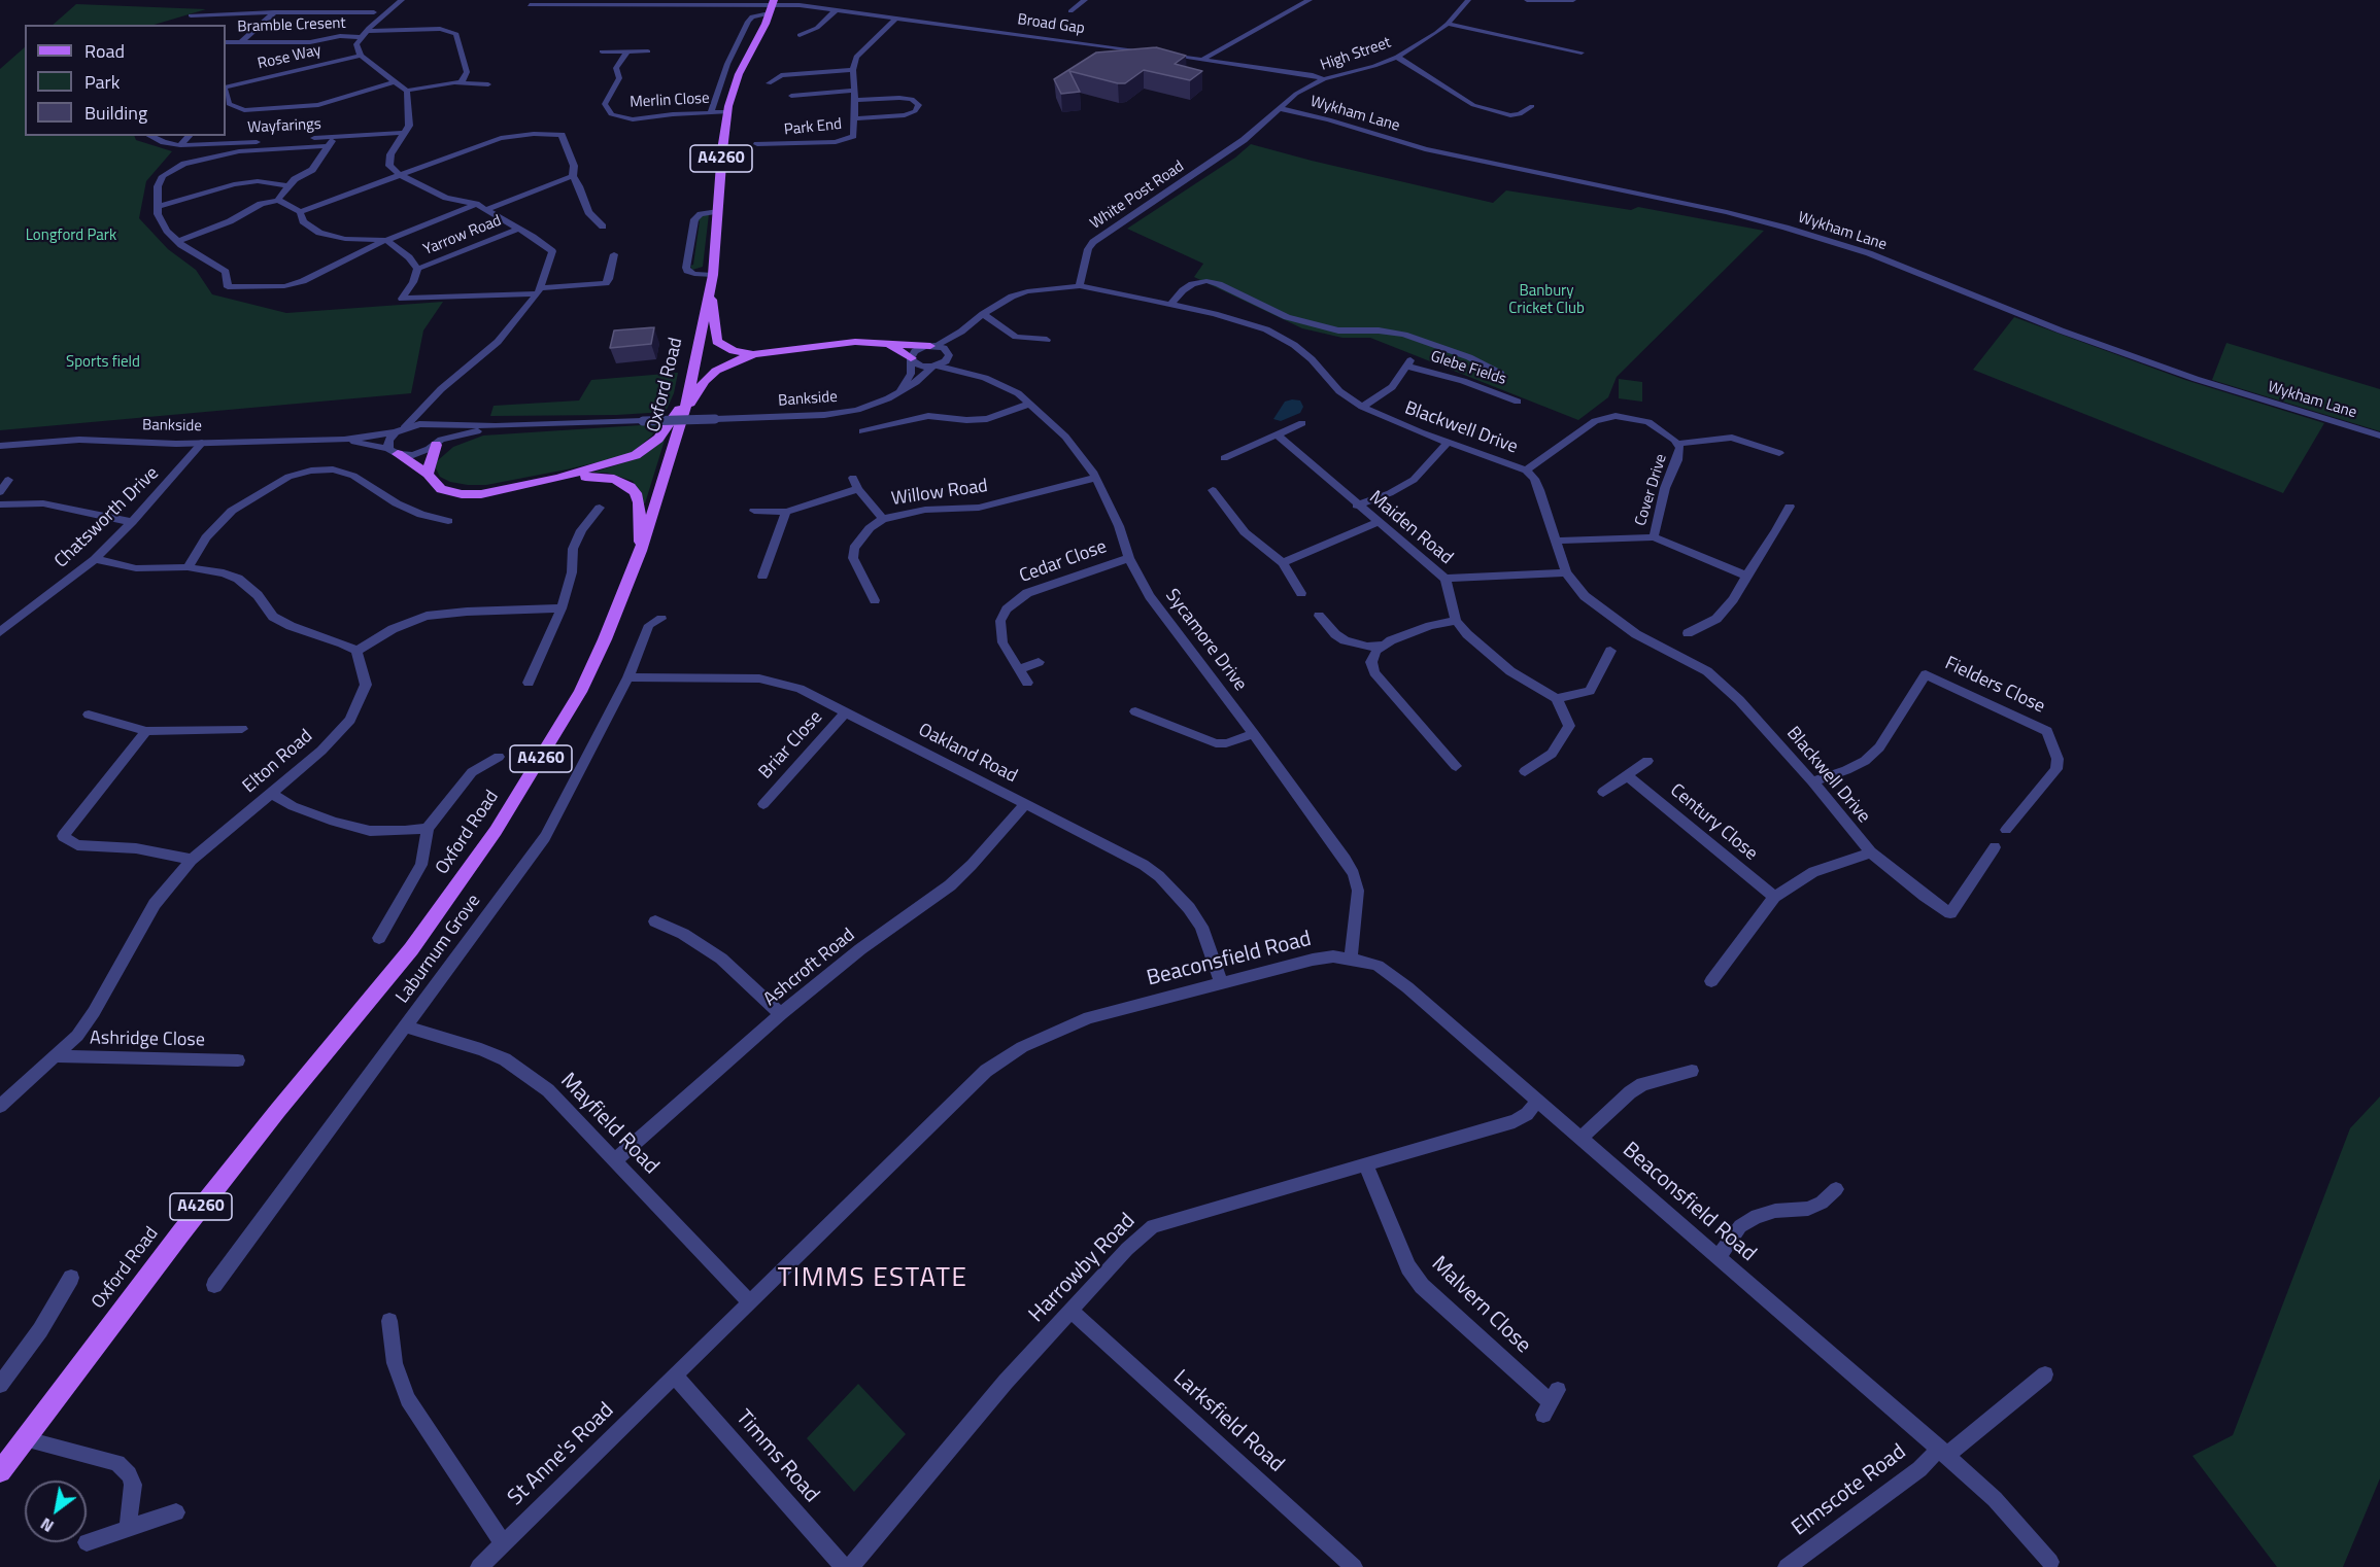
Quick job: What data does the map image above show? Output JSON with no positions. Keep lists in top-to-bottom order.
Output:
{
  "streets": {
    "main road": ["A4260", "Oxford Road"],
    "street": [
      "Broad Gap",
      "Bramble Cresent",
      "High Street",
      "Rose Way",
      "Merlin Close",
      "Wykham Lane",
      "Wayfarings",
      "Park End",
      "White Post Road",
      "Yarrow Road",
      "Glebe Fields",
      "Bankside",
      "Blackwell Drive",
      "Cover Drive",
      "Willow Road",
      "Chatsworth Drive",
      "Maiden Road",
      "Cedar Close",
      "Sycamore Drive",
      "Fielders Close",
      "Briar Close",
      "Oakland Road",
      "Elton Road",
      "Century Close",
      "Laburnum Grove",
      "Beaconsfield Road",
      "Ashcroft Road",
      "Ashridge Close",
      "Mayfield Road",
      "Harrowby Road",
      "Malvern Close",
      "Larksfield Road",
      "St Anne's Road",
      "Timms Road",
      "Elmscote Road"
    ]
  },
  "crossings": [
    ["Broad Gap", "Oxford Road"],
    ["High Street", "Wykham Lane"],
    ["High Street", "White Post Road"],
    ["Merlin Close", "Oxford Road"],
    ["Wykham Lane", "White Post Road"],
    ["White Post Road", "Blackwell Drive"],
    ["Glebe Fields", "Blackwell Drive"],
    ["Bankside", "Chatsworth Drive"],
    ["Bankside", "Sycamore Drive"],
    ["Blackwell Drive", "Cover Drive"],
    ["Blackwell Drive", "Fielders Close"],
    ["Willow Road", "Sycamore Drive"],
    ["Cedar Close", "Sycamore Drive"],
    ["Sycamore Drive", "Beaconsfield Road"],
    ["Briar Close", "Oakland Road"],
    ["Oakland Road", "Laburnum Grove"],
    ["Oakland Road", "Beaconsfield Road"],
    ["Oakland Road", "Ashcroft Road"],
    ["Elton Road", "Ashridge Close"],
    ["Laburnum Grove", "Mayfield Road"],
    ["Beaconsfield Road", "Mayfield Road"],
    ["Beaconsfield Road", "Harrowby Road"],
    ["Beaconsfield Road", "St Anne's Road"],
    ["Beaconsfield Road", "Timms Road"],
    ["Beaconsfield Road", "Elmscote Road"],
    ["Ashcroft Road", "Mayfield Road"],
    ["Harrowby Road", "Malvern Close"],
    ["Harrowby Road", "Larksfield Road"],
    ["St Anne's Road", "Timms Road"]
  ],
  "districts": ["TIMMS ESTATE"],
  "parks": ["Longford Park", "Banbury Cricket Club", "Sports field"],
  "legend": ["Road", "Park", "Building"],
  "north": "bottom left"
}
